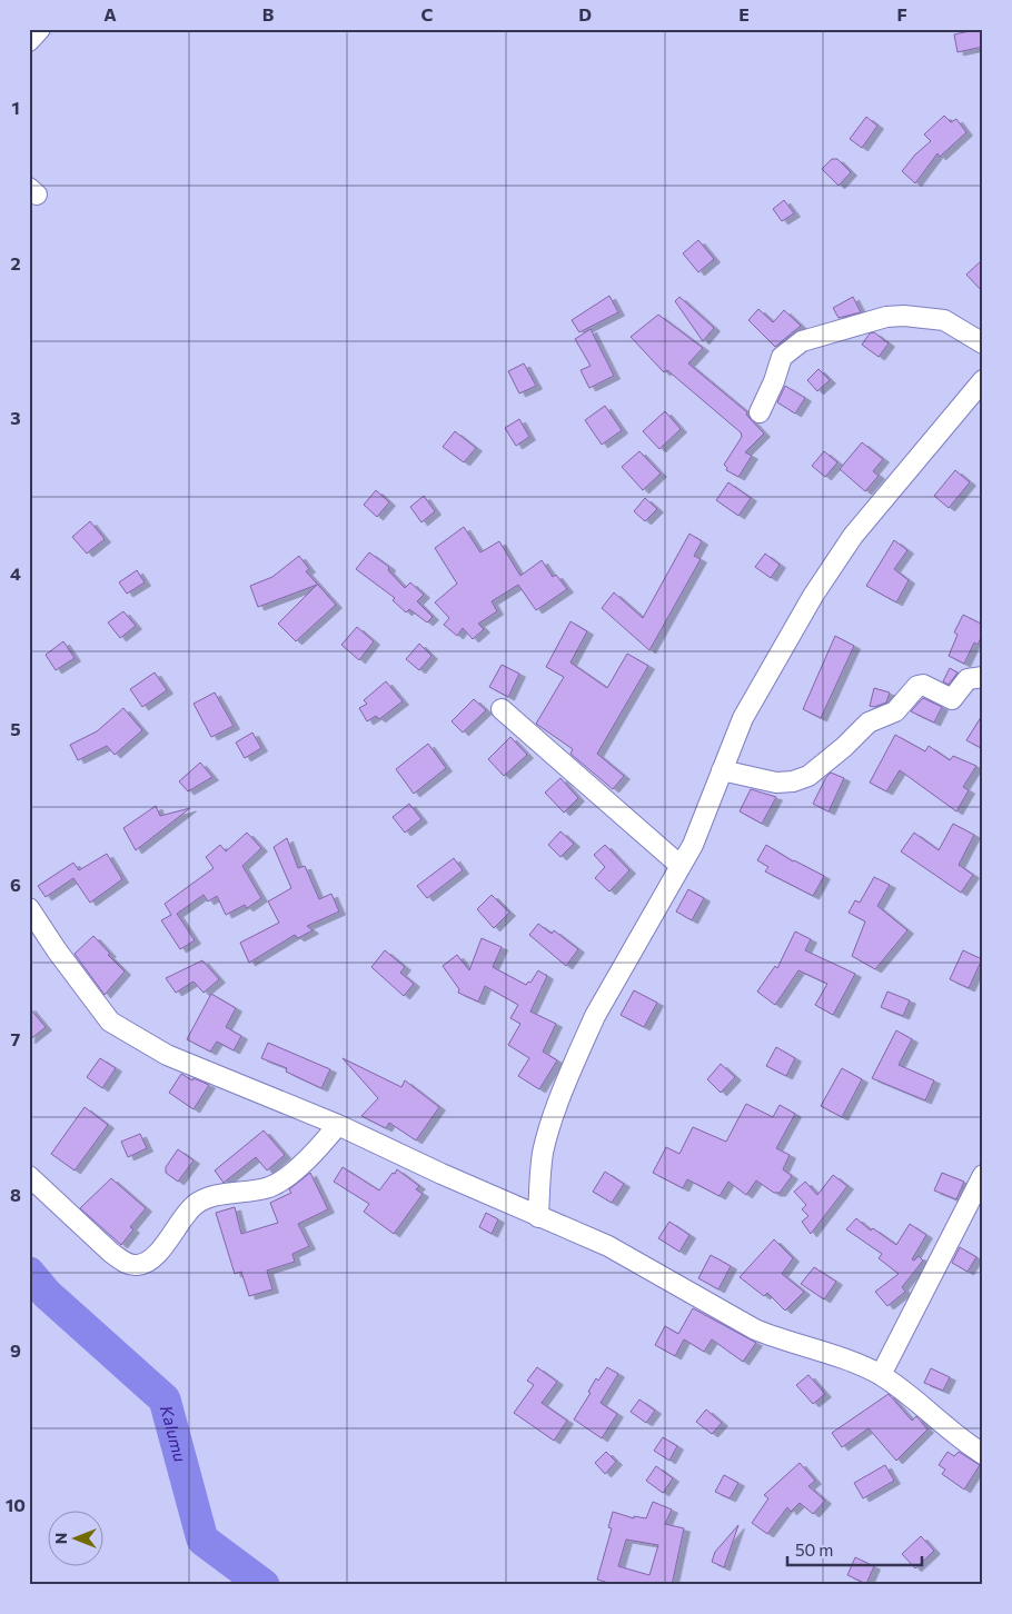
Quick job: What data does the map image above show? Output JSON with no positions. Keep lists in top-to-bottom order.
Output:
{
  "water": ["Kalumu"],
  "scale_bar": "50 m",
  "north": "left",
  "grid": {
    "columns": [
      "A",
      "B",
      "C",
      "D",
      "E",
      "F"
    ],
    "rows": [
      "1",
      "2",
      "3",
      "4",
      "5",
      "6",
      "7",
      "8",
      "9",
      "10"
    ]
  }
}
